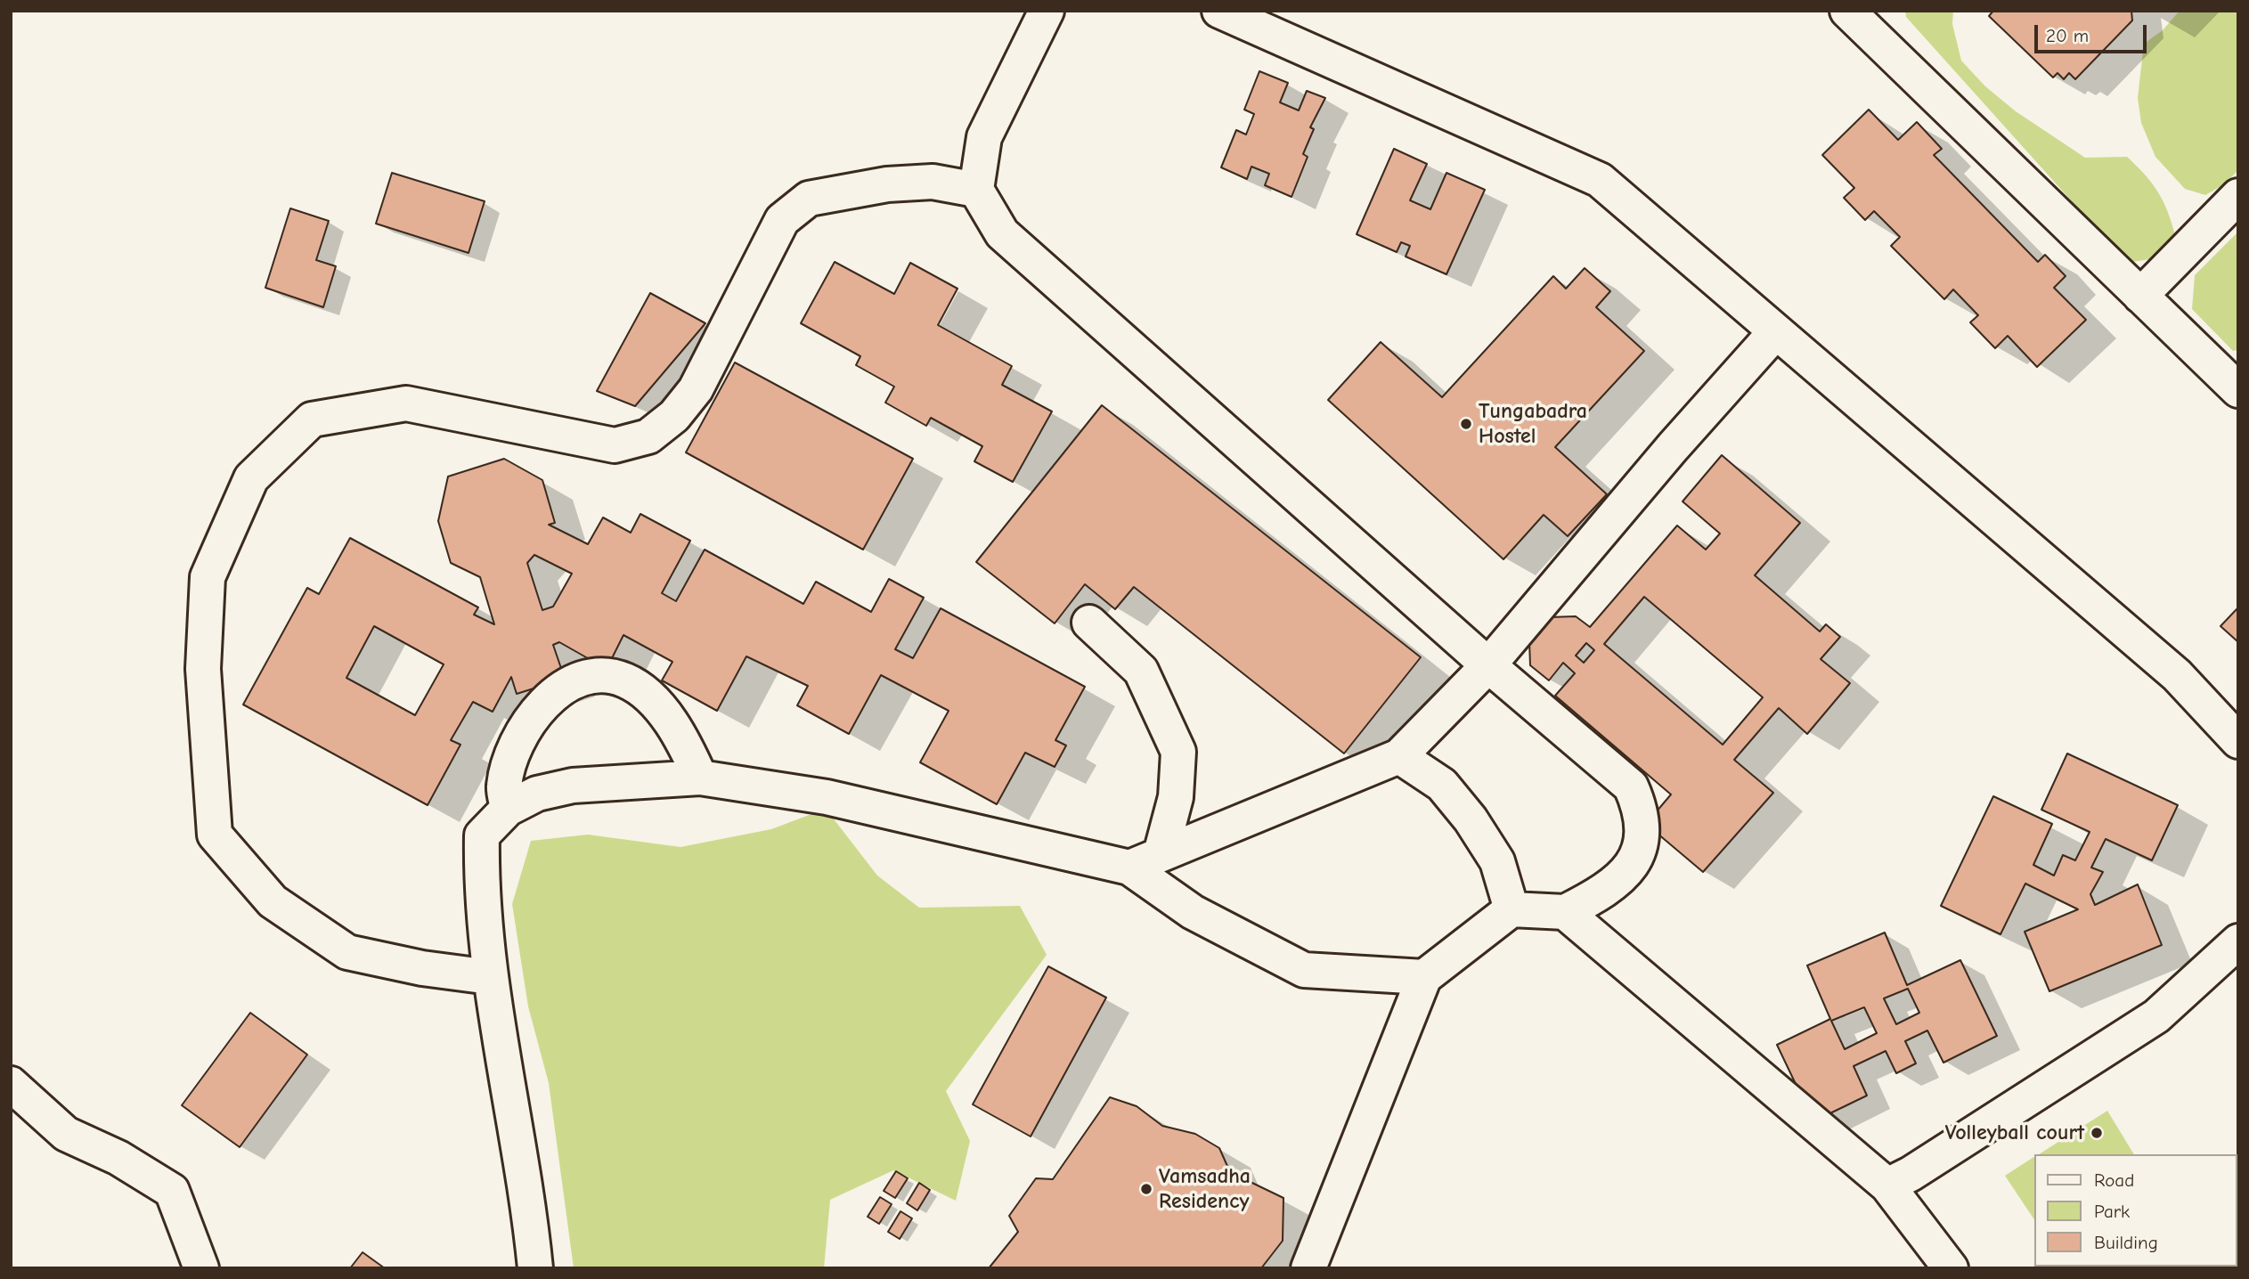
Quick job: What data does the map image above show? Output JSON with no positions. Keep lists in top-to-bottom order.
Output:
{
  "places": ["Tungabadra Hostel", "Volleyball court", "Vamsadha Residency"],
  "legend": ["Road", "Park", "Building"],
  "scale_bar": "20 m"
}
